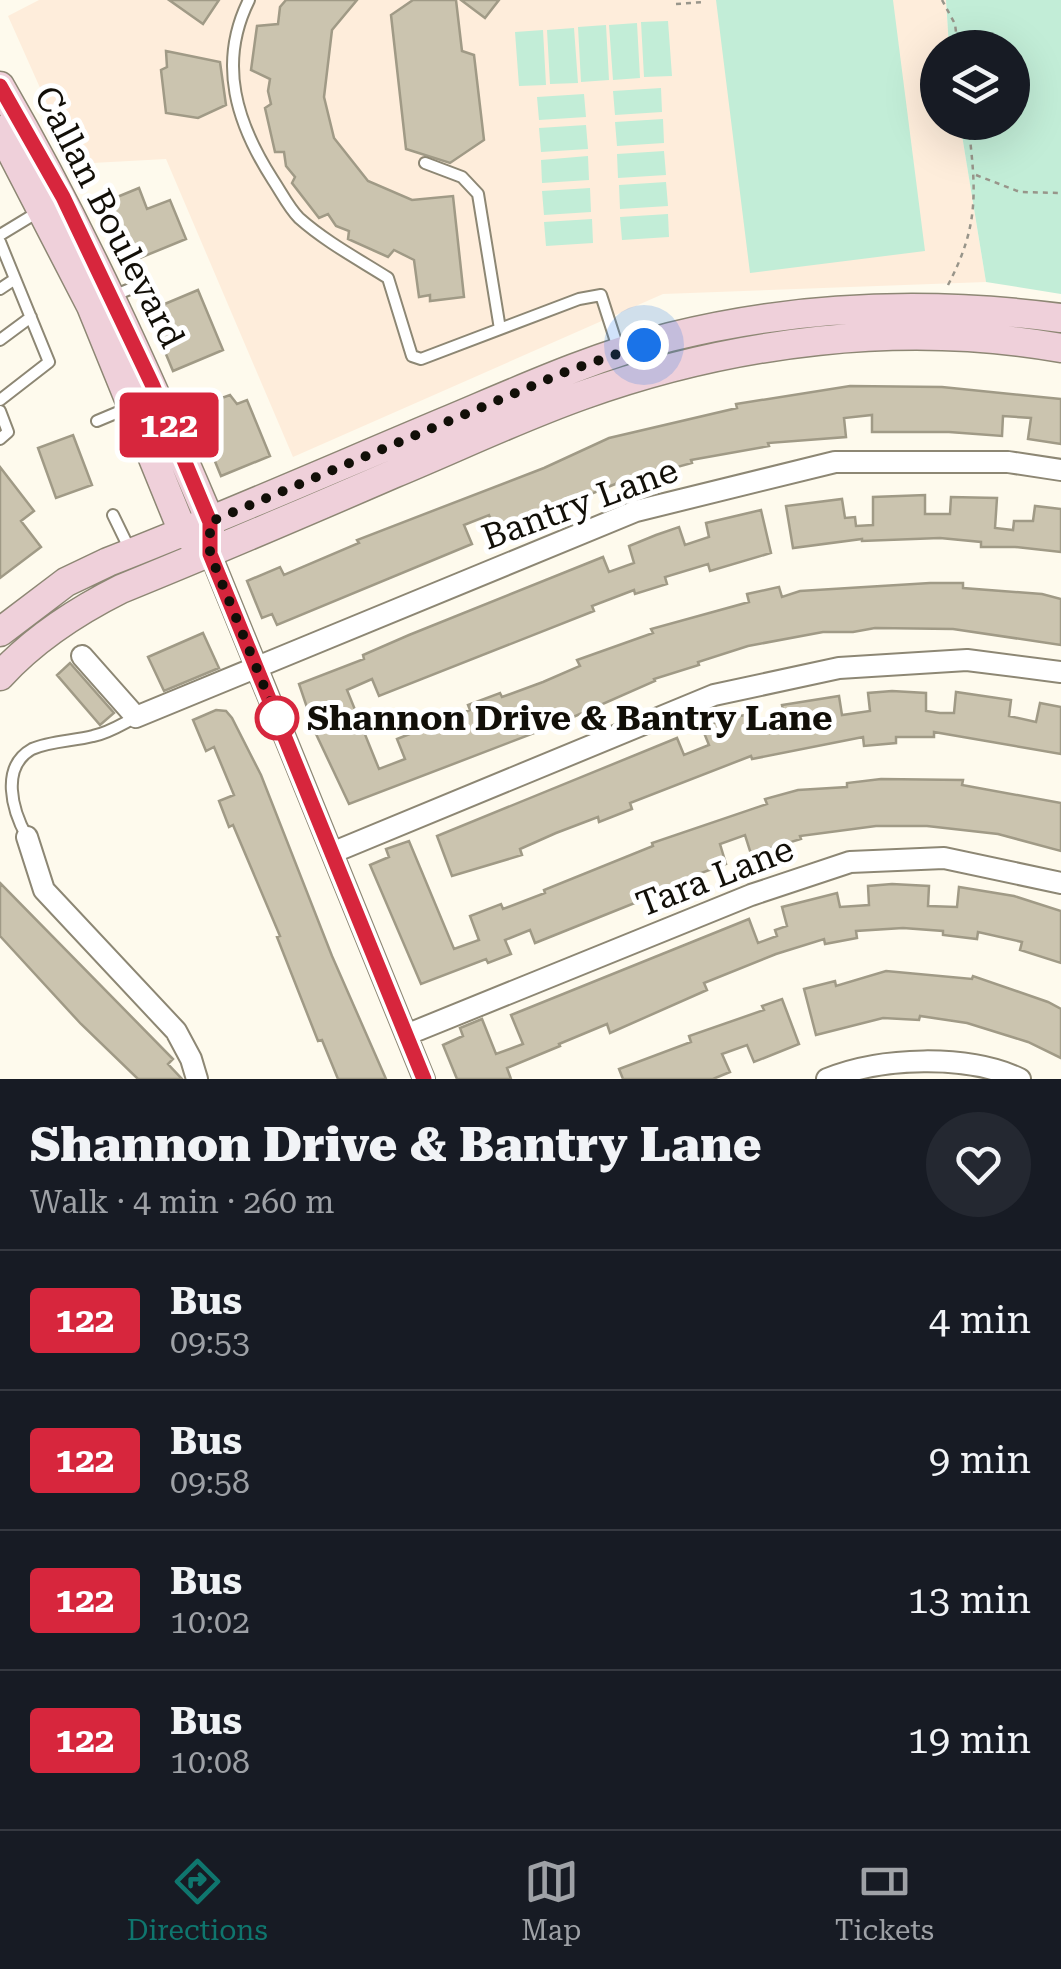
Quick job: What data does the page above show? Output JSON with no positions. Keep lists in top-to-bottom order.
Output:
{
  "streets": {
    "main road": ["Callan Boulevard"],
    "street": ["Bantry Lane", "Tara Lane"]
  },
  "places": ["Shannon Drive & Bantry Lane"],
  "lines": ["bus line 122"],
  "page": {
    "on_map": "122",
    "heading": ["Shannon Drive & Bantry Lane", "Walk · 4 min · 260 m"],
    "list": [
      {
        "mark": "122",
        "name": "Bus",
        "note": "09:53",
        "value": "4 min"
      },
      {
        "mark": "122",
        "name": "Bus",
        "note": "09:58",
        "value": "9 min"
      },
      {
        "mark": "122",
        "name": "Bus",
        "note": "10:02",
        "value": "13 min"
      },
      {
        "mark": "122",
        "name": "Bus",
        "note": "10:08",
        "value": "19 min"
      }
    ],
    "tabs": ["Directions", "Map", "Tickets"]
  }
}
